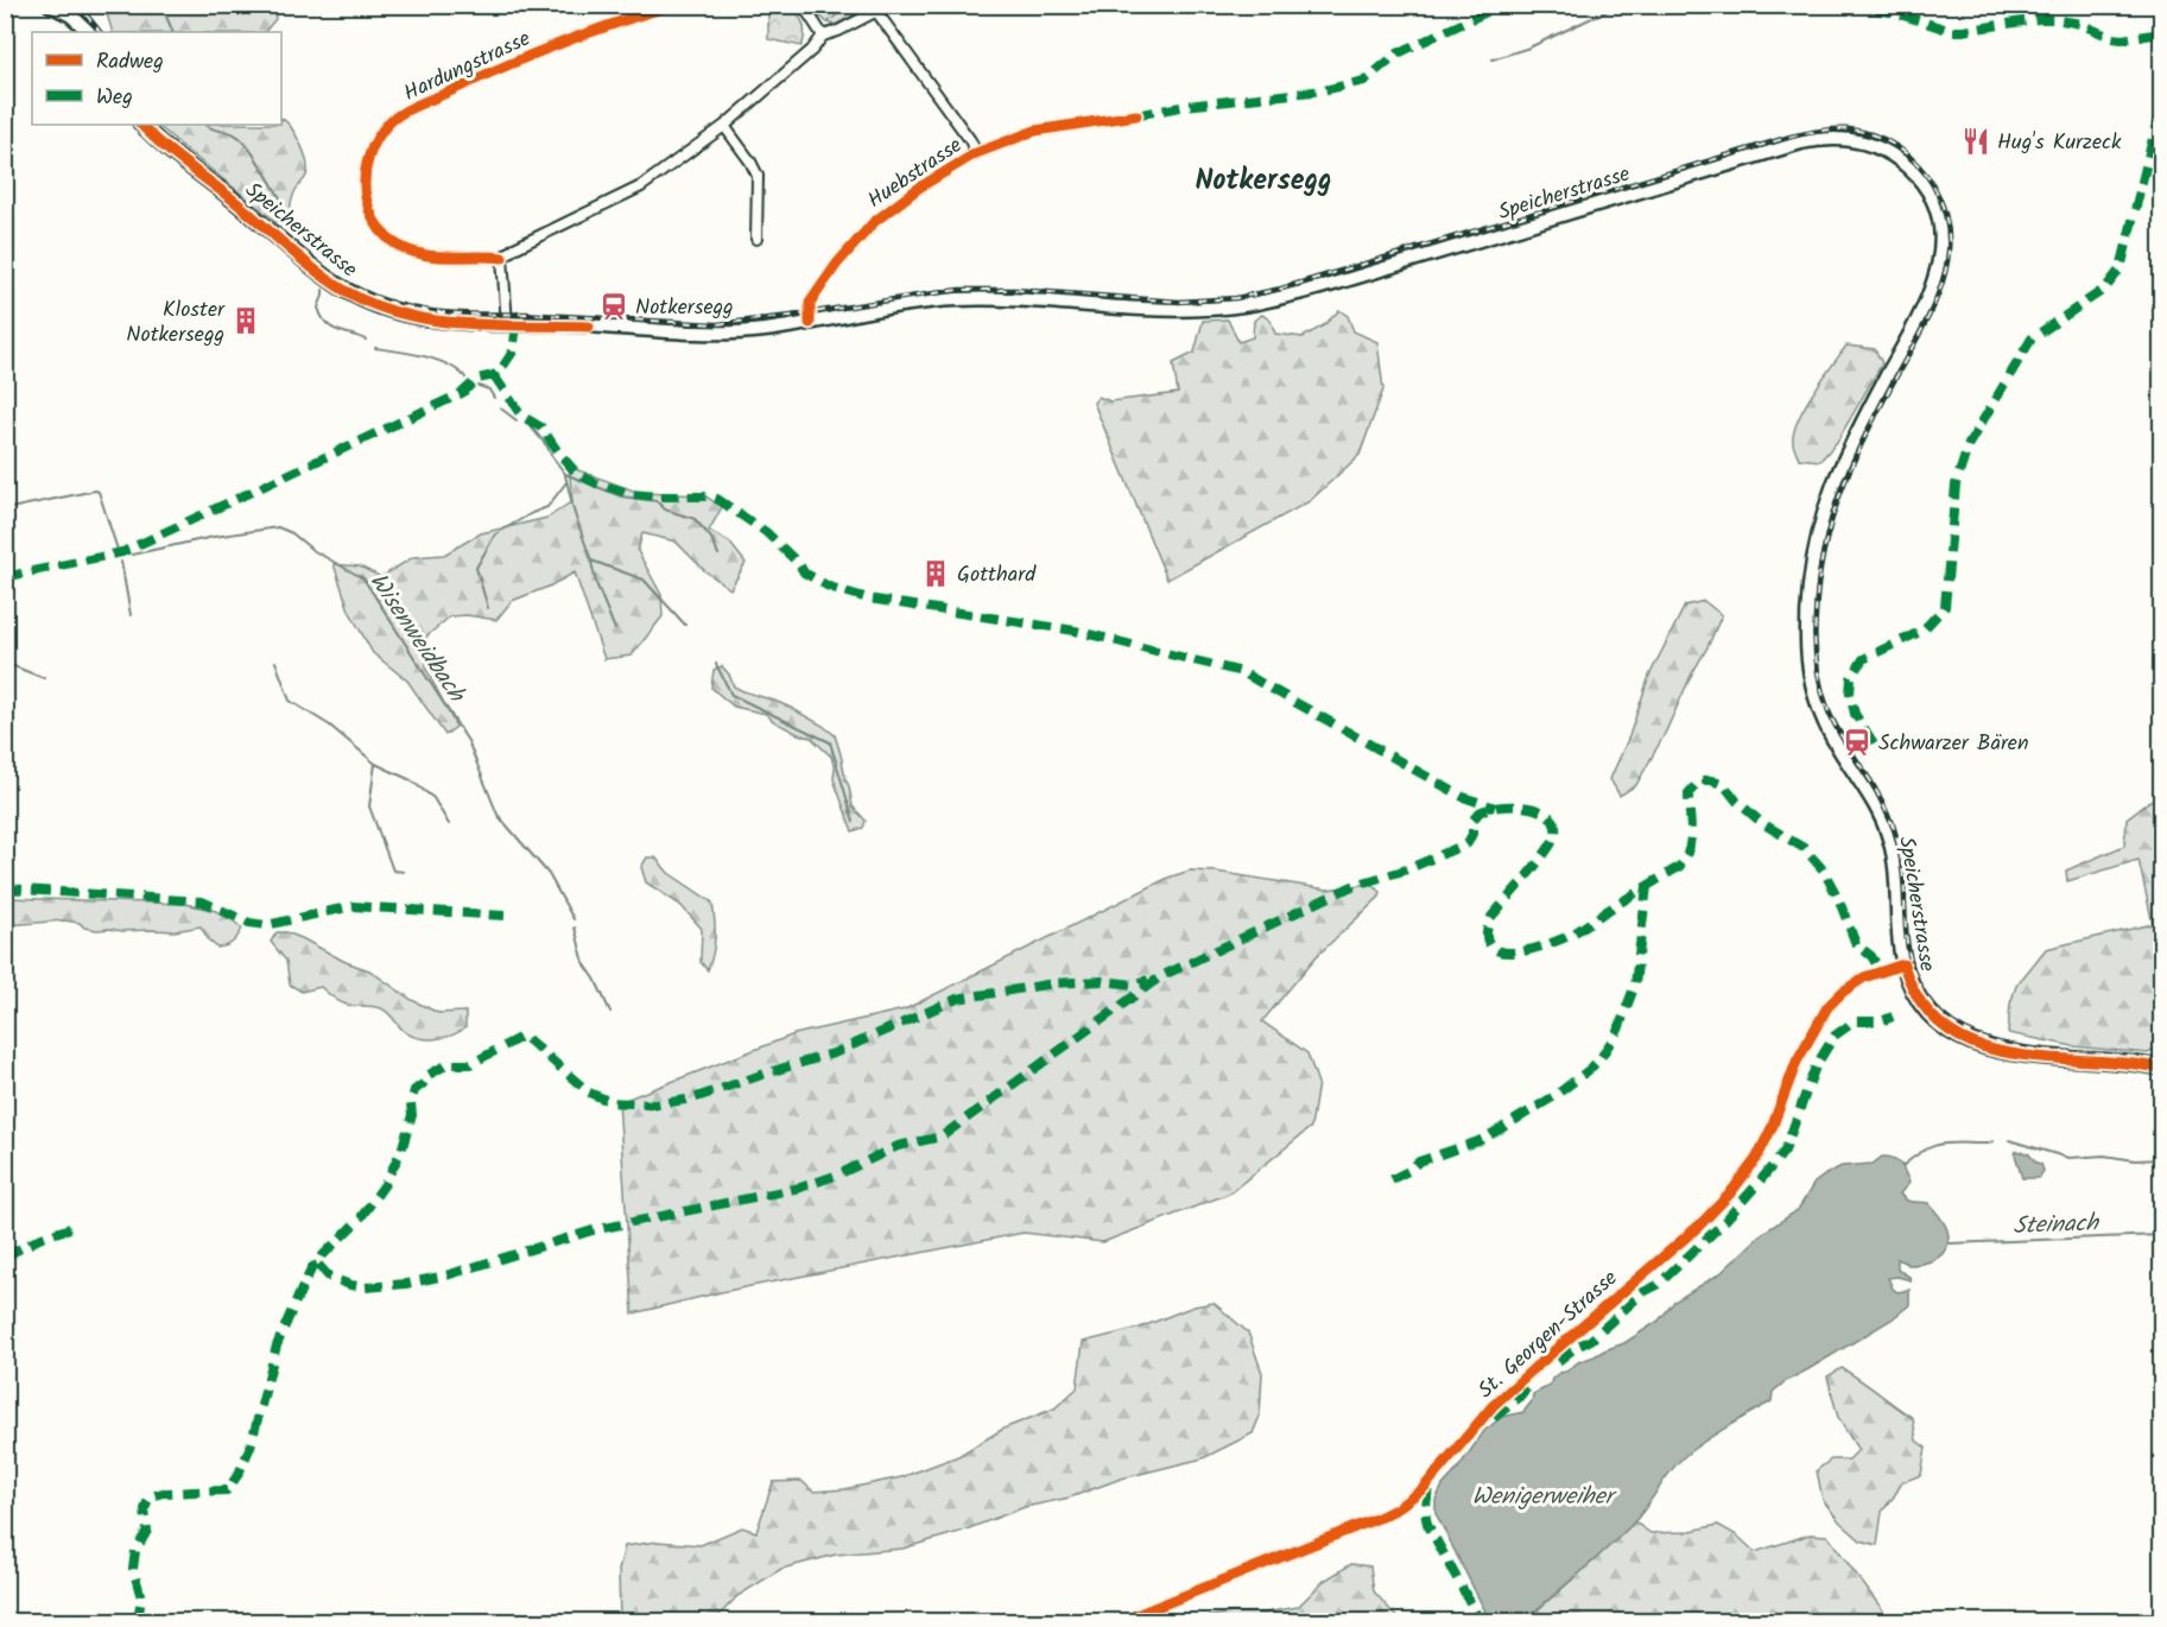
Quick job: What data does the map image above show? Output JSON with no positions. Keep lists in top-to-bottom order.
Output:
{
  "streets": {
    "main road": ["Speicherstrasse"],
    "street": ["Hardungstrasse", "Huebstrasse", "St. Georgen-Strasse"]
  },
  "crossings": [
    ["Huebstrasse", "Speicherstrasse"],
    ["Speicherstrasse", "St. Georgen-Strasse"]
  ],
  "districts": ["Notkersegg"],
  "water": ["Wisenweidbach", "Steinach", "Wenigerweiher"],
  "places": {
    "restaurant": ["Hug's Kurzeck"],
    "station": ["Notkersegg", "Schwarzer Bären"],
    "building": ["Kloster Notkersegg", "Gotthard"]
  },
  "legend": ["Radweg", "Weg"]
}
